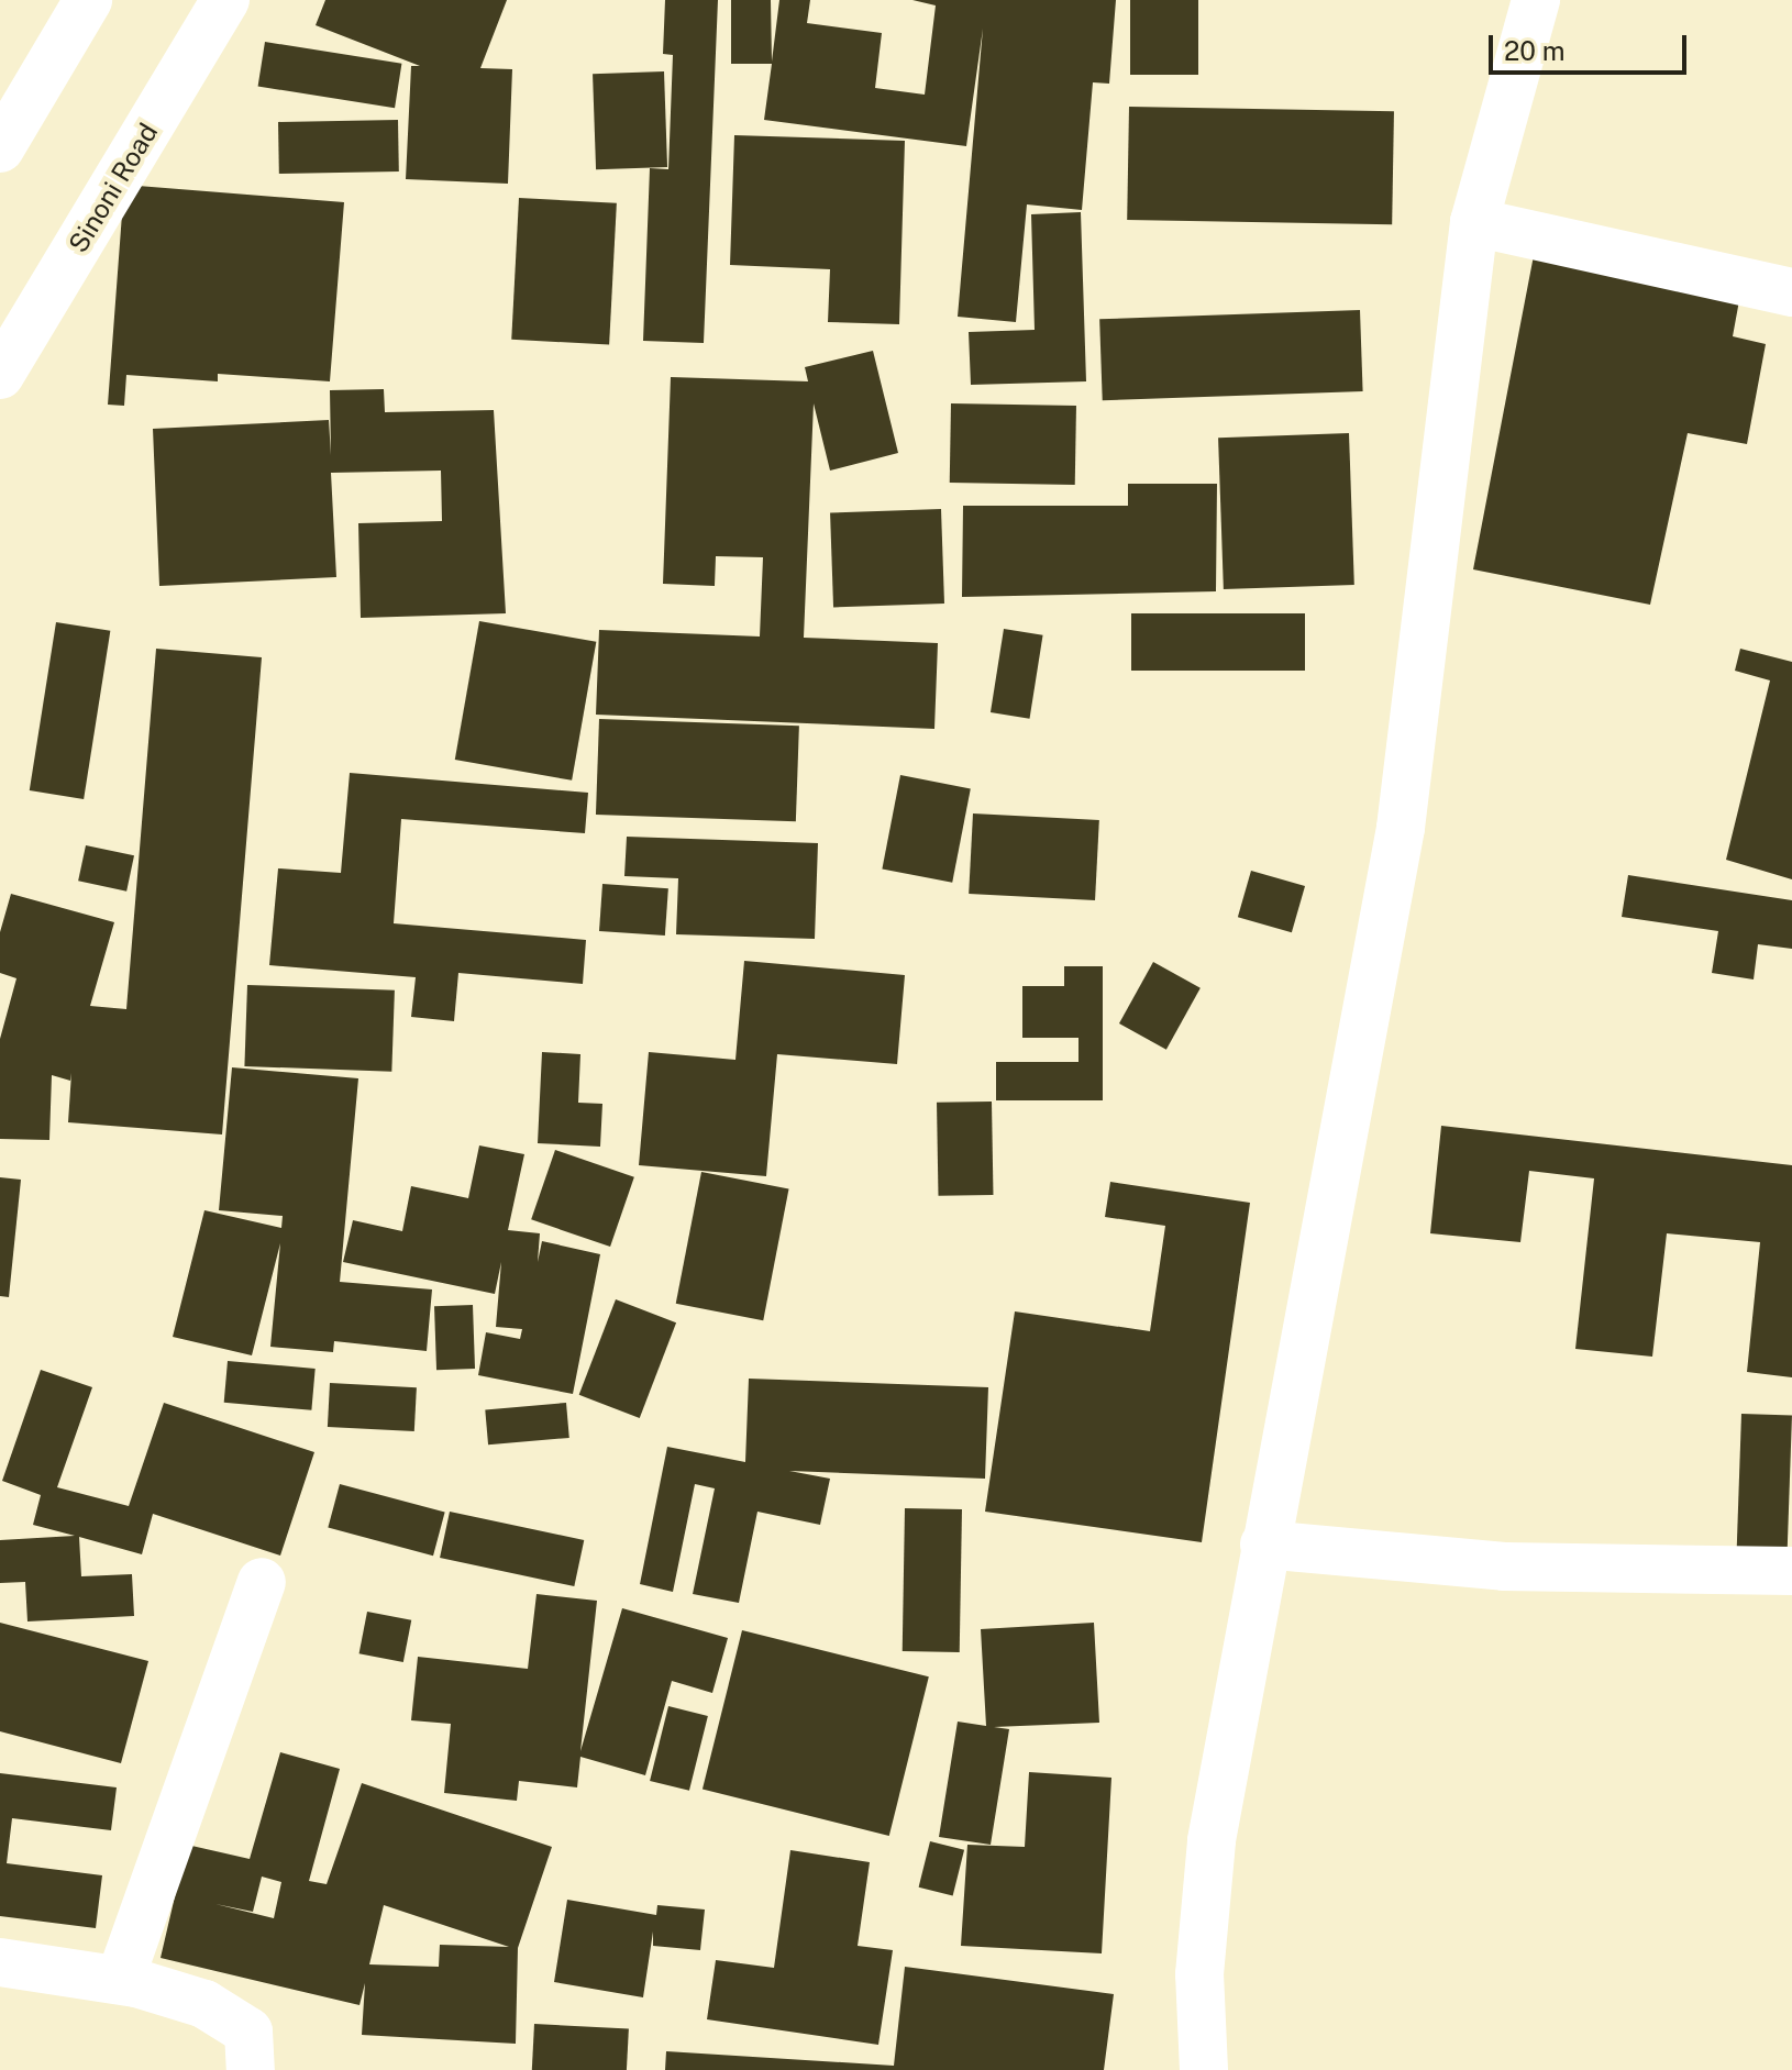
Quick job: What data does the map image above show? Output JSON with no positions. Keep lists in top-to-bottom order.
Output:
{
  "streets": {
    "street": ["Sinoni Road"]
  },
  "scale_bar": "20 m"
}
